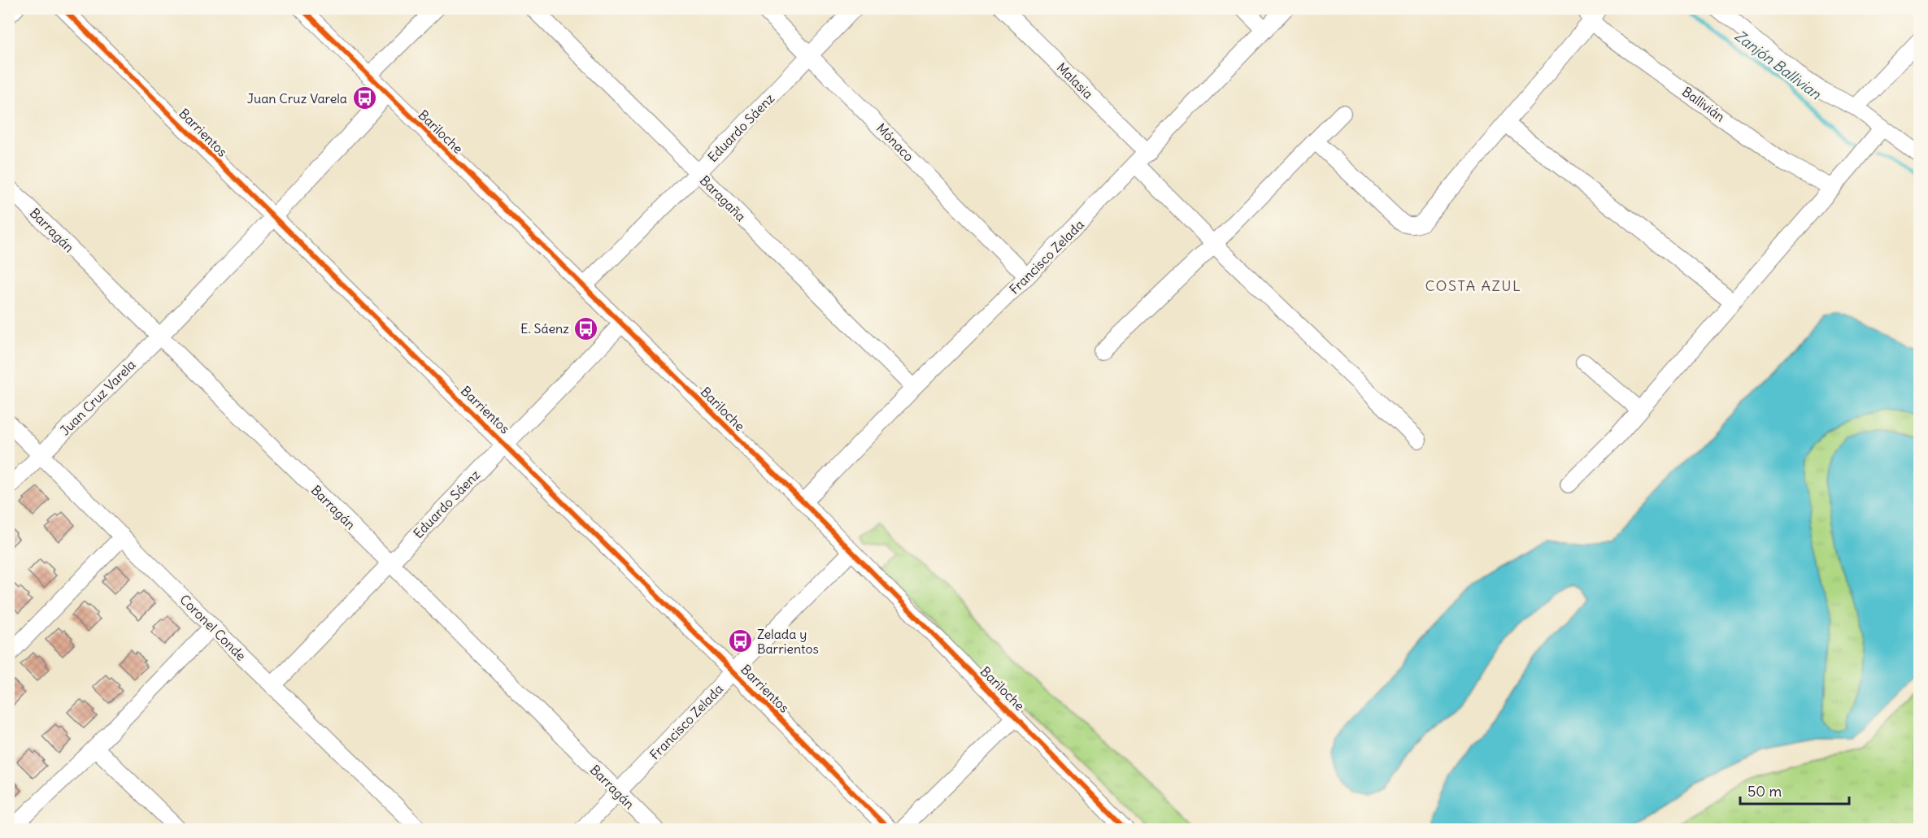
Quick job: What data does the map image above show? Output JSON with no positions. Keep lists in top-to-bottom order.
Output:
{
  "streets": {
    "street": [
      "Malasia",
      "Ballivián",
      "Eduardo Sáenz",
      "Bariloche",
      "Barrientos",
      "Mónaco",
      "Baragaña",
      "Barragán",
      "Francisco Zelada",
      "Juan Cruz Varela",
      "Coronel Conde"
    ]
  },
  "crossings": [
    ["Malasia", "Francisco Zelada"],
    ["Eduardo Sáenz", "Bariloche"],
    ["Eduardo Sáenz", "Barrientos"],
    ["Eduardo Sáenz", "Mónaco"],
    ["Eduardo Sáenz", "Baragaña"],
    ["Eduardo Sáenz", "Barragán"],
    ["Eduardo Sáenz", "Coronel Conde"],
    ["Bariloche", "Francisco Zelada"],
    ["Bariloche", "Juan Cruz Varela"],
    ["Barrientos", "Francisco Zelada"],
    ["Barrientos", "Juan Cruz Varela"],
    ["Mónaco", "Francisco Zelada"],
    ["Baragaña", "Francisco Zelada"],
    ["Barragán", "Francisco Zelada"],
    ["Barragán", "Juan Cruz Varela"],
    ["Juan Cruz Varela", "Coronel Conde"]
  ],
  "districts": ["COSTA AZUL"],
  "water": ["Zanjón Ballivian"],
  "places": {
    "bus stop": ["Juan Cruz Varela", "E. Sáenz", "Zelada y Barrientos"]
  },
  "scale_bar": "50 m"
}
